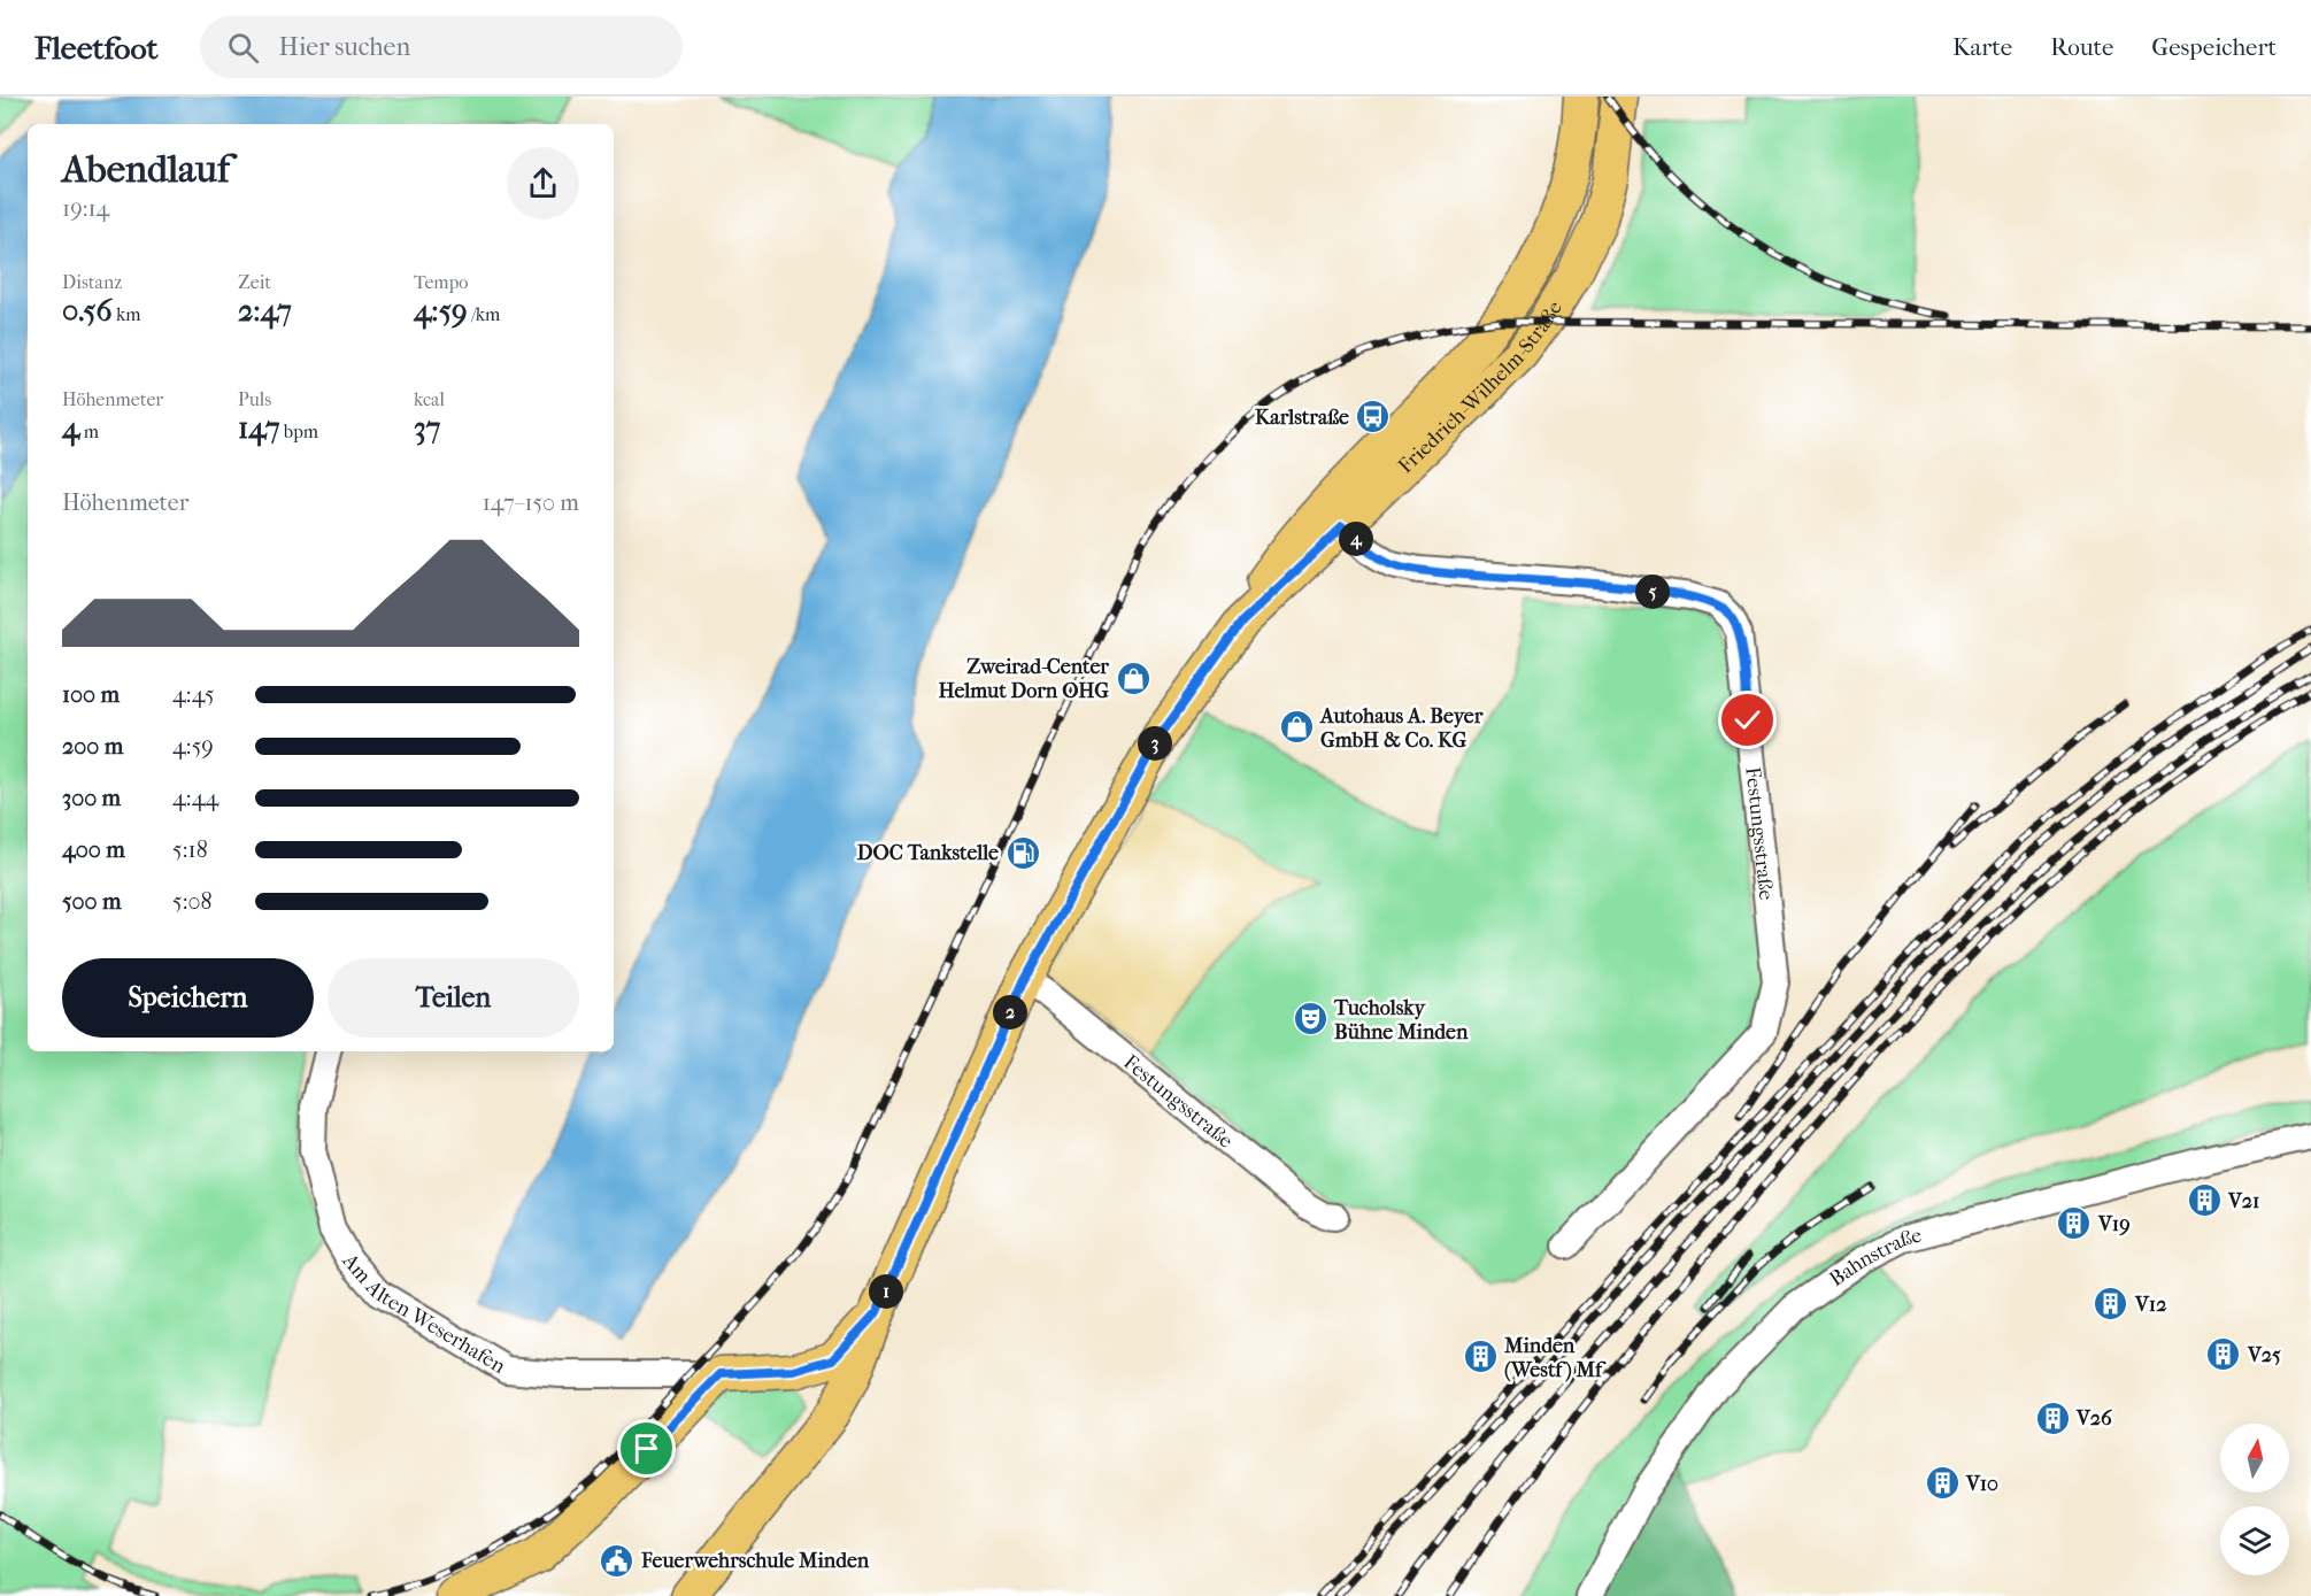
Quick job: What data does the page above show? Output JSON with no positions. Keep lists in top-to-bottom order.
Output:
{
  "streets": {
    "main road": ["Friedrich-Wilhelm-Straße"],
    "street": ["Festungsstraße", "Bahnstraße", "Am Alten Weserhafen"]
  },
  "crossings": [
    ["Friedrich-Wilhelm-Straße", "Festungsstraße"]
  ],
  "places": {
    "bus stop": ["Karlstraße"],
    "shop": ["Zweirad-Center Helmut Dorn OHG", "Autohaus A. Beyer GmbH & Co. KG"],
    "fuel station": ["DOC Tankstelle"],
    "theatre": ["Tucholsky Bühne Minden"],
    "building": [
      "V21",
      "V19",
      "V12",
      "V25",
      "Minden (Westf) Mf",
      "V26",
      "V10"
    ],
    "public building": ["Feuerwehrschule Minden"]
  },
  "north": "top",
  "page": {
    "header": "Fleetfoot",
    "search": "Hier suchen",
    "nav": ["Karte", "Route", "Gespeichert"],
    "heading": ["Abendlauf", "19:14"],
    "stats": [
      ["Distanz", "0.56 km"],
      ["Zeit", "2:47"],
      ["Tempo", "4:59 /km"],
      ["Höhenmeter", "4 m"],
      ["Puls", "147 bpm"],
      ["kcal", "37"]
    ],
    "chart": ["Höhenmeter", "147–150 m"],
    "pins": [
      "4",
      "5",
      "3",
      "2",
      "1"
    ],
    "list": [
      {
        "name": "100 m",
        "note": "4:45"
      },
      {
        "name": "200 m",
        "note": "4:59"
      },
      {
        "name": "300 m",
        "note": "4:44"
      },
      {
        "name": "400 m",
        "note": "5:18"
      },
      {
        "name": "500 m",
        "note": "5:08"
      }
    ],
    "buttons": ["Speichern", "Teilen"]
  }
}
